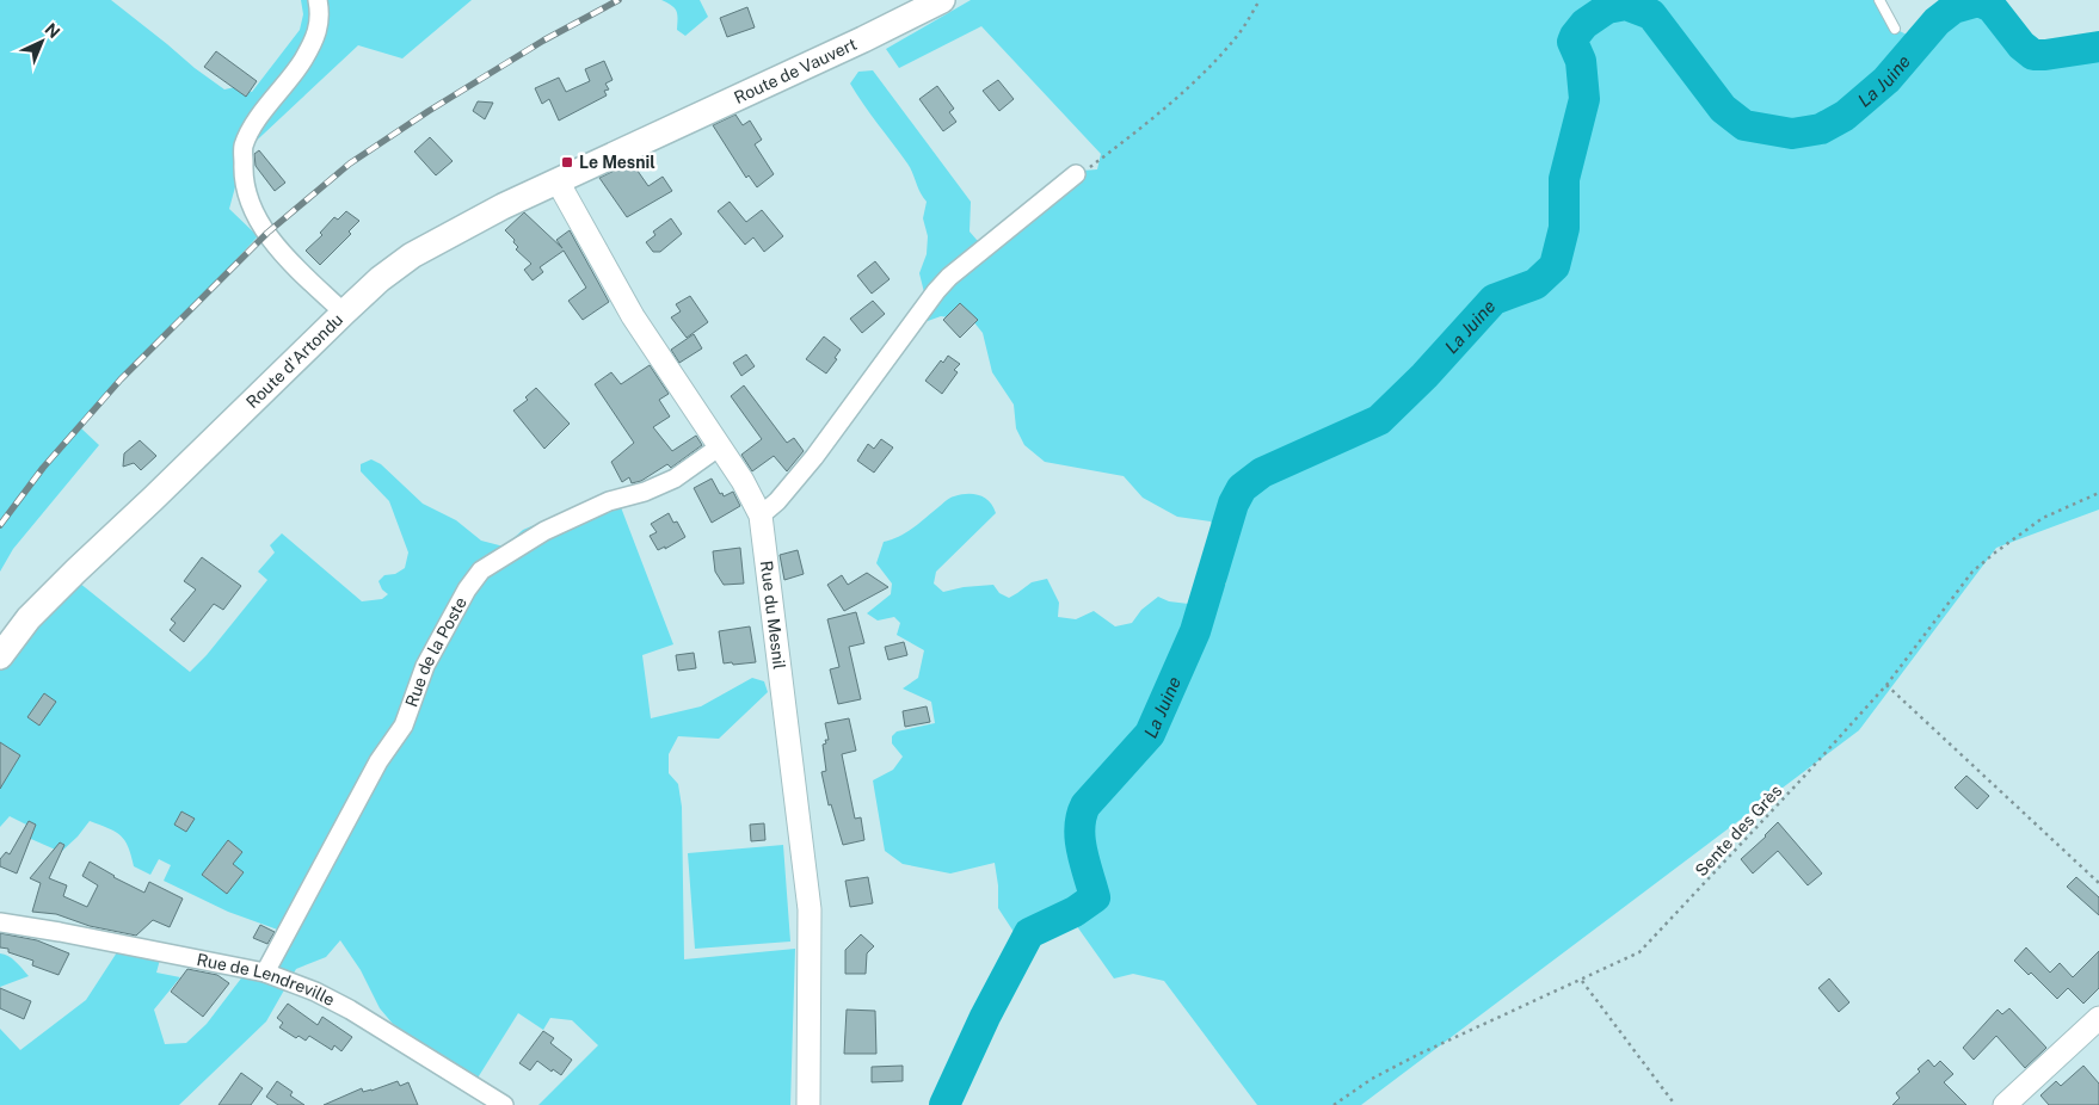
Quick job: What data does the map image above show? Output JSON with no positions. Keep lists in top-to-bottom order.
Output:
{
  "streets": {
    "main road": ["Route de Vauvert", "Route d'Artondu"],
    "street": ["Rue du Mesnil", "Rue de la Poste", "Rue de Lendreville"],
    "path": ["Sente des Grès"]
  },
  "crossings": [
    ["Route de Vauvert", "Route d'Artondu"],
    ["Route d'Artondu", "Rue du Mesnil"],
    ["Rue du Mesnil", "Rue de la Poste"],
    ["Rue de la Poste", "Rue de Lendreville"]
  ],
  "water": ["La Juine"],
  "places": {
    "transit": ["Le Mesnil"]
  },
  "north": "top right"
}
